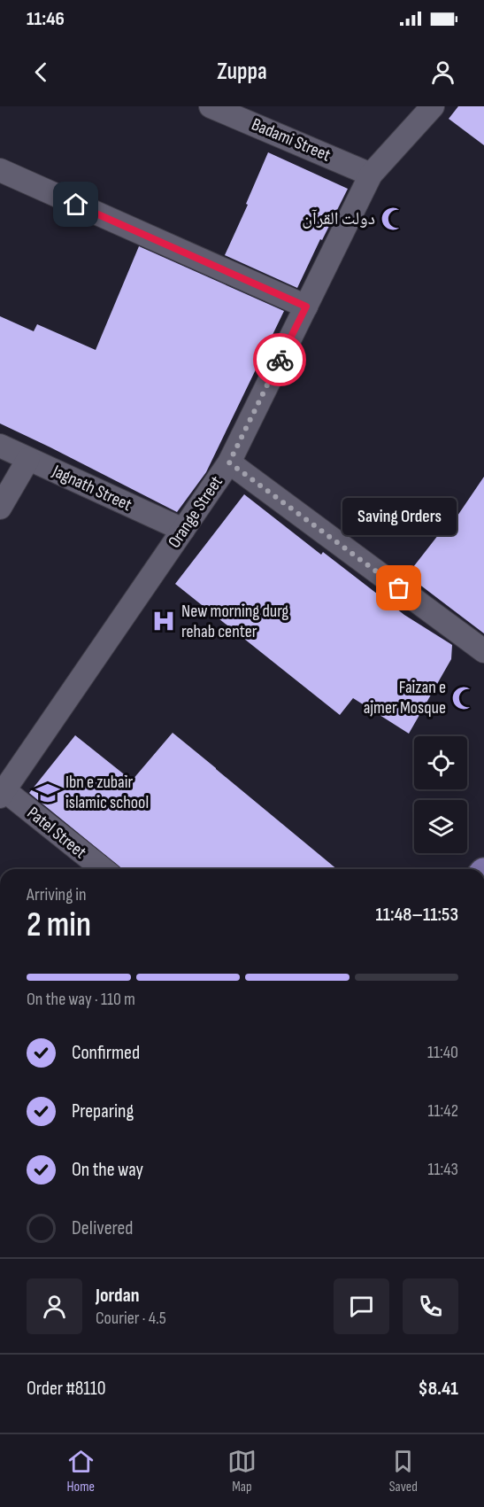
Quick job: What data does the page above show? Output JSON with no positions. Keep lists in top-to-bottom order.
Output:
{
  "streets": {
    "street": [
      "Badami Street",
      "Jagnath Street",
      "Orange Street",
      "Patel Street"
    ]
  },
  "crossings": [
    ["Badami Street", "Orange Street"],
    ["Jagnath Street", "Orange Street"],
    ["Orange Street", "Patel Street"]
  ],
  "places": {
    "mosque": ["دولت القرآن", "Faizan e ajmer Mosque"],
    "other": ["Saving Orders"],
    "hospital": ["New morning durg rehab center"],
    "school or university": ["Ibn e zubair islamic school"]
  },
  "page": {
    "status": "11:46",
    "header": "Zuppa",
    "bubble": "Saving Orders",
    "heading": ["2 min", "Arriving in", "11:48–11:53"],
    "panel": [
      "Jordan",
      "Courier · 4.5",
      "Order #8110",
      "$8.41"
    ],
    "bar": "On the way · 110 m",
    "list": [
      ["Confirmed", "11:40"],
      ["Preparing", "11:42"],
      ["On the way", "11:43"],
      "Delivered"
    ],
    "tabs": ["Home", "Map", "Saved"]
  }
}
